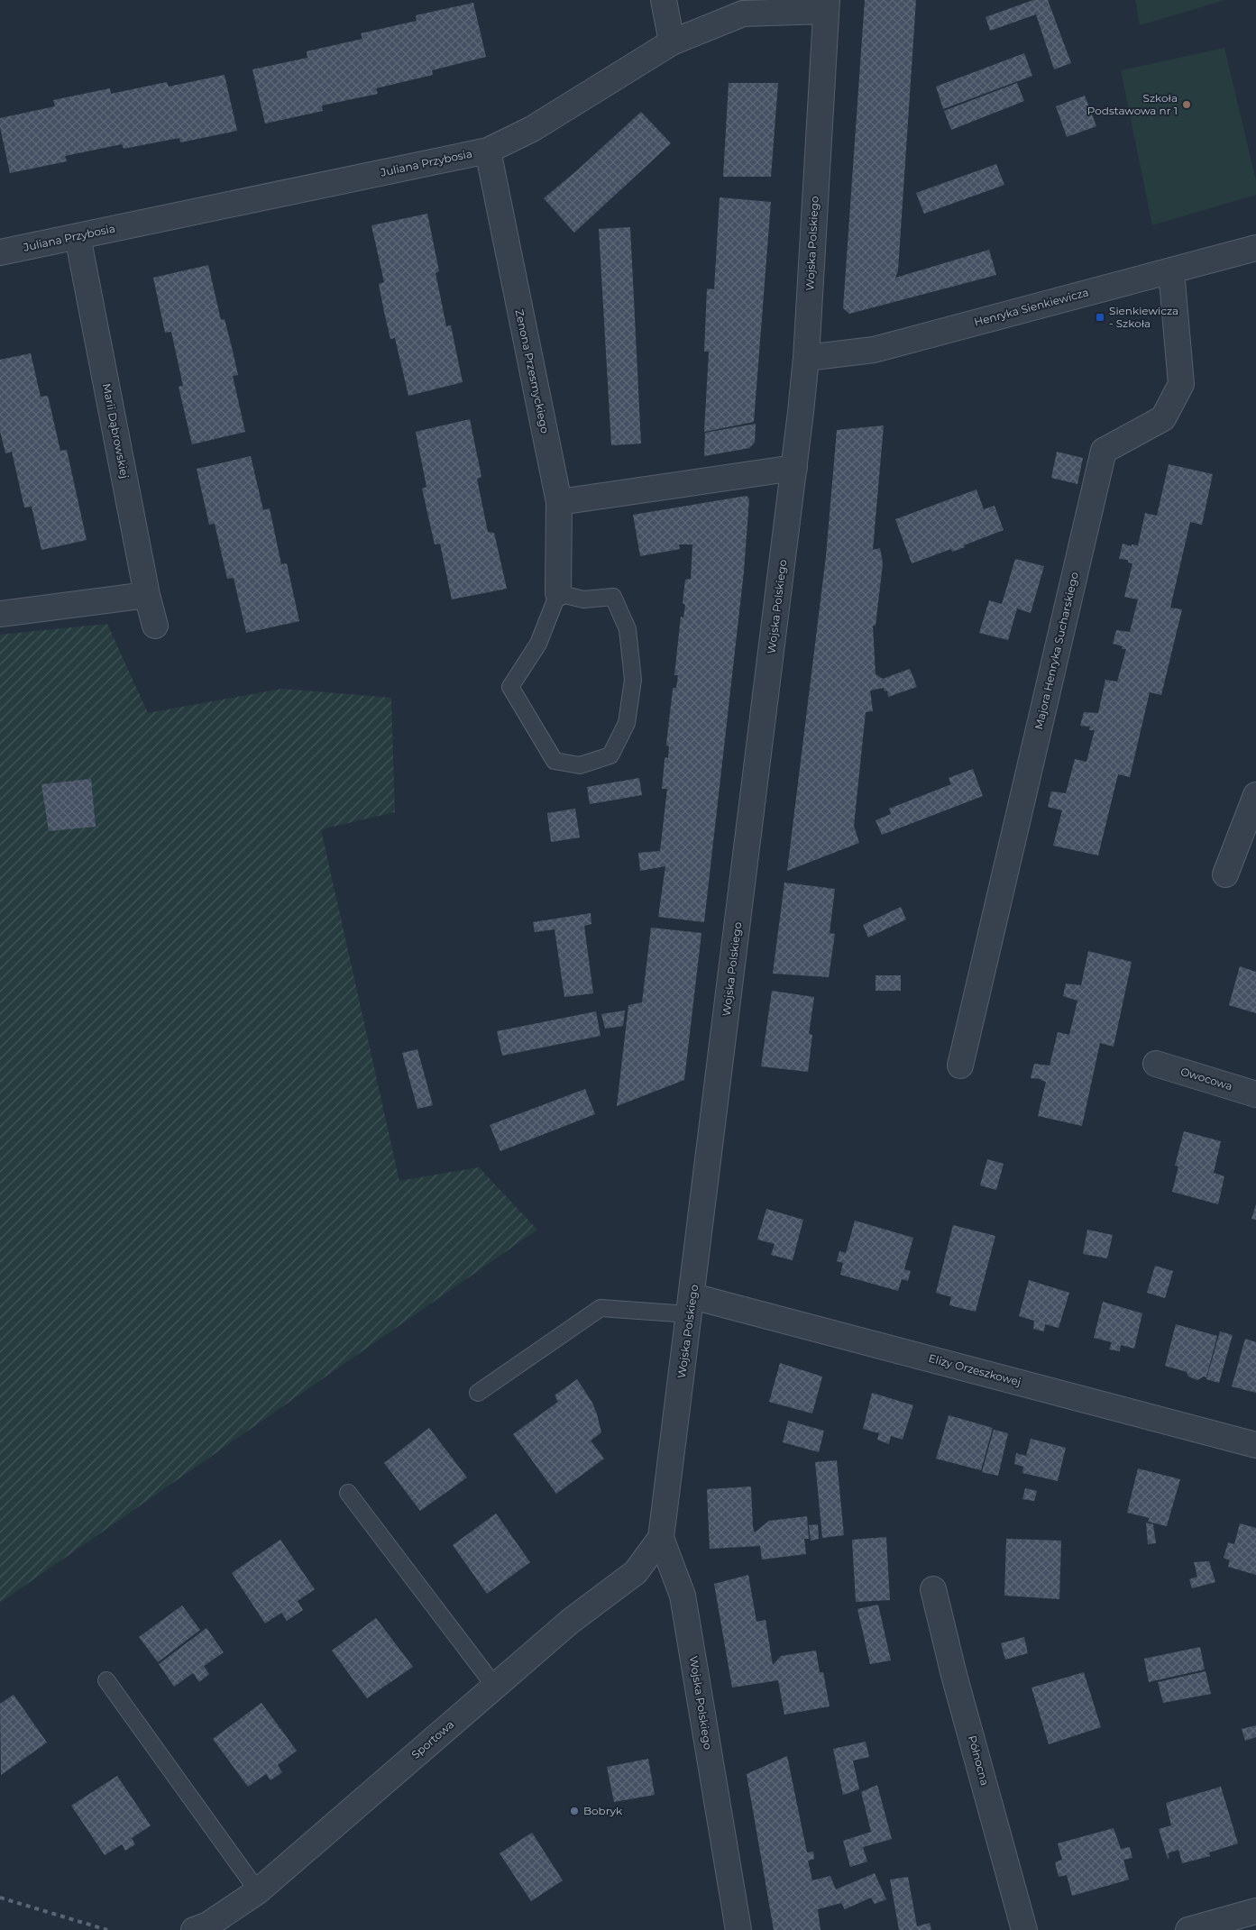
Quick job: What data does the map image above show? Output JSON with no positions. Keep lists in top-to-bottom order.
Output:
{
  "streets": {
    "street": [
      "Juliana Przybosia",
      "Wojska Polskiego",
      "Henryka Sienkiewicza",
      "Zenona Przesmyckiego",
      "Marii Dąbrowskiej",
      "Majora Henryka Sucharskiego",
      "Owocowa",
      "Elizy Orzeszkowej",
      "Sportowa",
      "Północna"
    ]
  },
  "crossings": [
    ["Juliana Przybosia", "Wojska Polskiego"],
    ["Juliana Przybosia", "Zenona Przesmyckiego"],
    ["Juliana Przybosia", "Marii Dąbrowskiej"],
    ["Wojska Polskiego", "Henryka Sienkiewicza"],
    ["Wojska Polskiego", "Elizy Orzeszkowej"],
    ["Wojska Polskiego", "Sportowa"],
    ["Henryka Sienkiewicza", "Majora Henryka Sucharskiego"]
  ],
  "places": {
    "other": ["Szkoła Podstawowa nr 1", "Bobryk"],
    "transit": ["Sienkiewicza - Szkoła"]
  }
}
